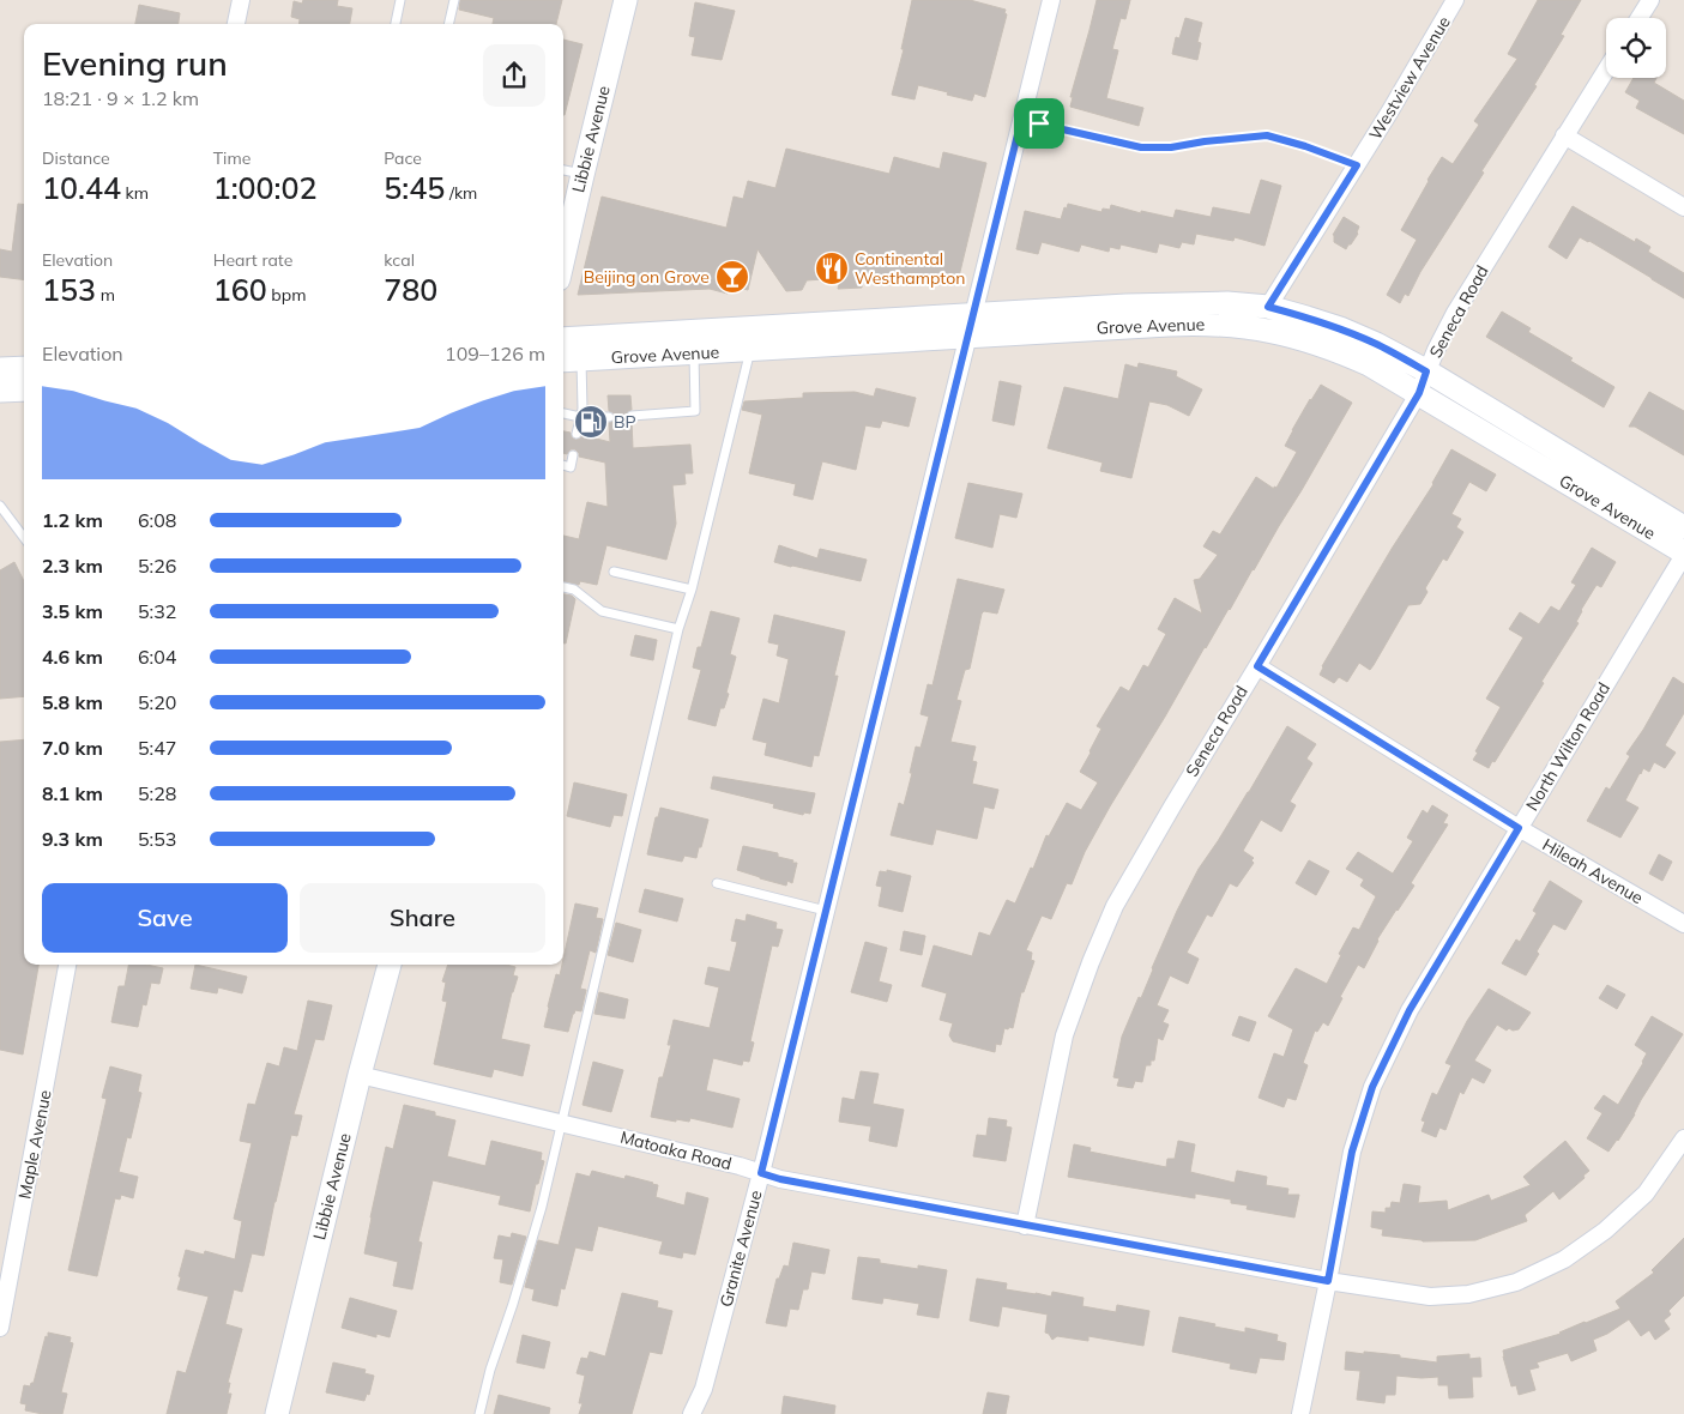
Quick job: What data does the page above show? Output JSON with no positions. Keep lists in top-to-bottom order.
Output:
{
  "streets": {
    "street": [
      "Westview Avenue",
      "Libbie Avenue",
      "Seneca Road",
      "Grove Avenue",
      "North Wilton Road",
      "Hileah Avenue",
      "Maple Avenue",
      "Matoaka Road",
      "Granite Avenue"
    ]
  },
  "crossings": [
    ["Westview Avenue", "Grove Avenue"],
    ["Libbie Avenue", "Matoaka Road"],
    ["Seneca Road", "Grove Avenue"],
    ["Seneca Road", "Hileah Avenue"],
    ["Seneca Road", "Matoaka Road"],
    ["Grove Avenue", "North Wilton Road"],
    ["Grove Avenue", "Granite Avenue"],
    ["North Wilton Road", "Hileah Avenue"],
    ["North Wilton Road", "Matoaka Road"],
    ["Matoaka Road", "Granite Avenue"]
  ],
  "places": {
    "restaurant": ["Continental Westhampton"],
    "bar": ["Beijing on Grove"],
    "fuel station": ["BP"]
  },
  "page": {
    "heading": ["Evening run", "18:21 · 9 × 1.2 km"],
    "stats": [
      ["Distance", "10.44 km"],
      ["Time", "1:00:02"],
      ["Pace", "5:45 /km"],
      ["Elevation", "153 m"],
      ["Heart rate", "160 bpm"],
      ["kcal", "780"]
    ],
    "chart": ["Elevation", "109–126 m"],
    "list": [
      {
        "name": "1.2 km",
        "note": "6:08"
      },
      {
        "name": "2.3 km",
        "note": "5:26"
      },
      {
        "name": "3.5 km",
        "note": "5:32"
      },
      {
        "name": "4.6 km",
        "note": "6:04"
      },
      {
        "name": "5.8 km",
        "note": "5:20"
      },
      {
        "name": "7.0 km",
        "note": "5:47"
      },
      {
        "name": "8.1 km",
        "note": "5:28"
      },
      {
        "name": "9.3 km",
        "note": "5:53"
      }
    ],
    "buttons": ["Save", "Share"]
  }
}
